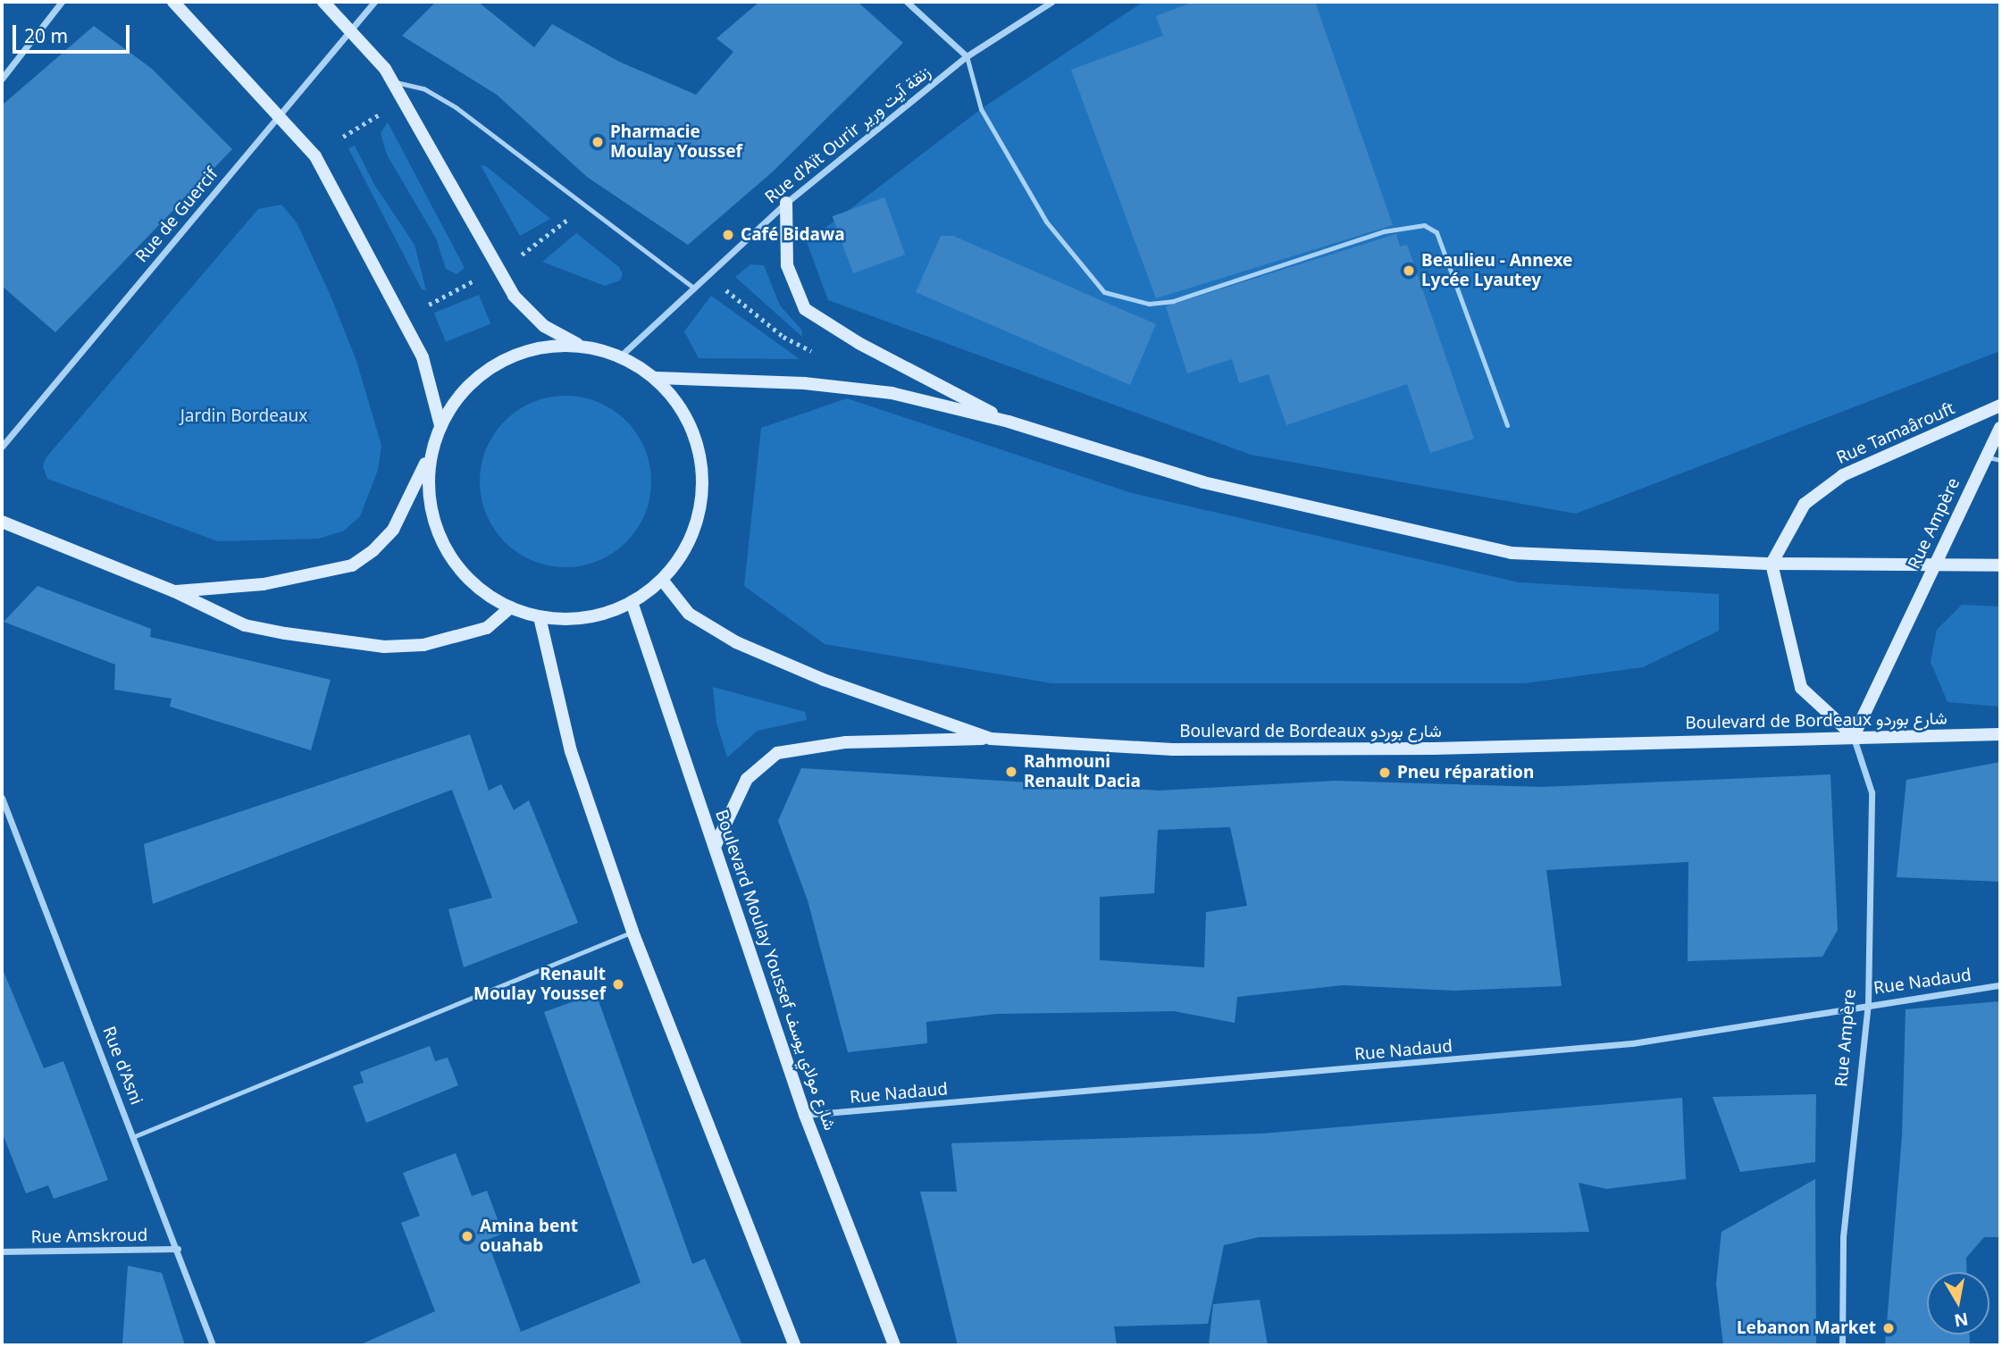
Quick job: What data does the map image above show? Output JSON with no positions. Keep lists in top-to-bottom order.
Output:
{
  "streets": {
    "main road": [
      "Rue Tamaârouft",
      "Rue Ampère",
      "Boulevard de Bordeaux شارع بوردو",
      "Boulevard Moulay Youssef شارع مولاي يوسف"
    ],
    "street": [
      "Rue d'Aït Ourir زنقة آيت ورير",
      "Rue de Guercif",
      "Rue Nadaud",
      "Rue d'Asni",
      "Rue Amskroud"
    ]
  },
  "crossings": [
    ["Rue Tamaârouft", "Rue Ampère"],
    ["Rue Ampère", "Boulevard de Bordeaux شارع بوردو"],
    ["Rue Ampère", "Rue Nadaud"],
    ["Boulevard Moulay Youssef شارع مولاي يوسف", "Rue Nadaud"],
    ["Rue d'Asni", "Rue Amskroud"]
  ],
  "parks": ["Jardin Bordeaux"],
  "places": [
    "Pharmacie Moulay Youssef",
    "Café Bidawa",
    "Beaulieu - Annexe Lycée Lyautey",
    "Rahmouni Renault Dacia",
    "Pneu réparation",
    "Renault Moulay Youssef",
    "Amina bent ouahab",
    "Lebanon Market"
  ],
  "scale_bar": "20 m",
  "north": "bottom"
}
